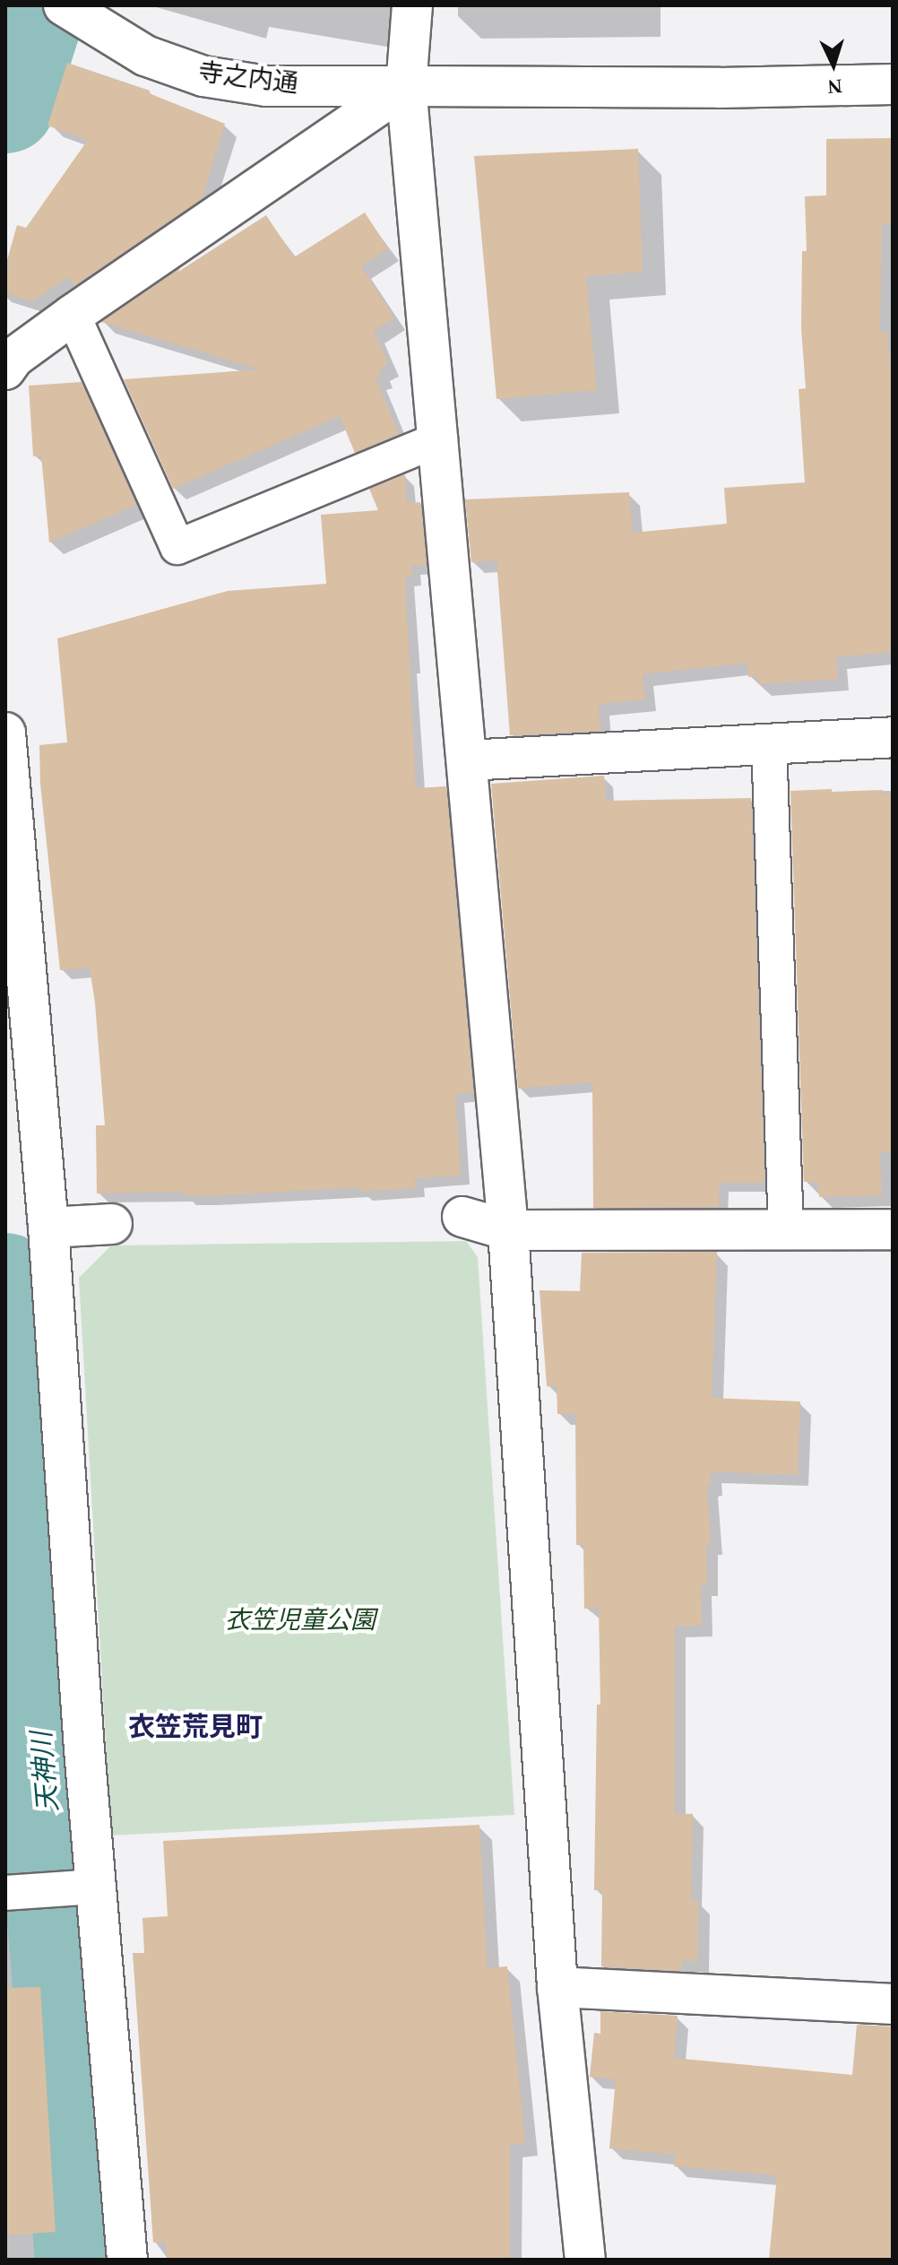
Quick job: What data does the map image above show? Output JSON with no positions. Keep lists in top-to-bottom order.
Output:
{
  "streets": {
    "street": ["寺之内通"]
  },
  "districts": ["衣笠荒見町"],
  "water": ["天神川"],
  "parks": ["衣笠児童公園"],
  "north": "bottom"
}
